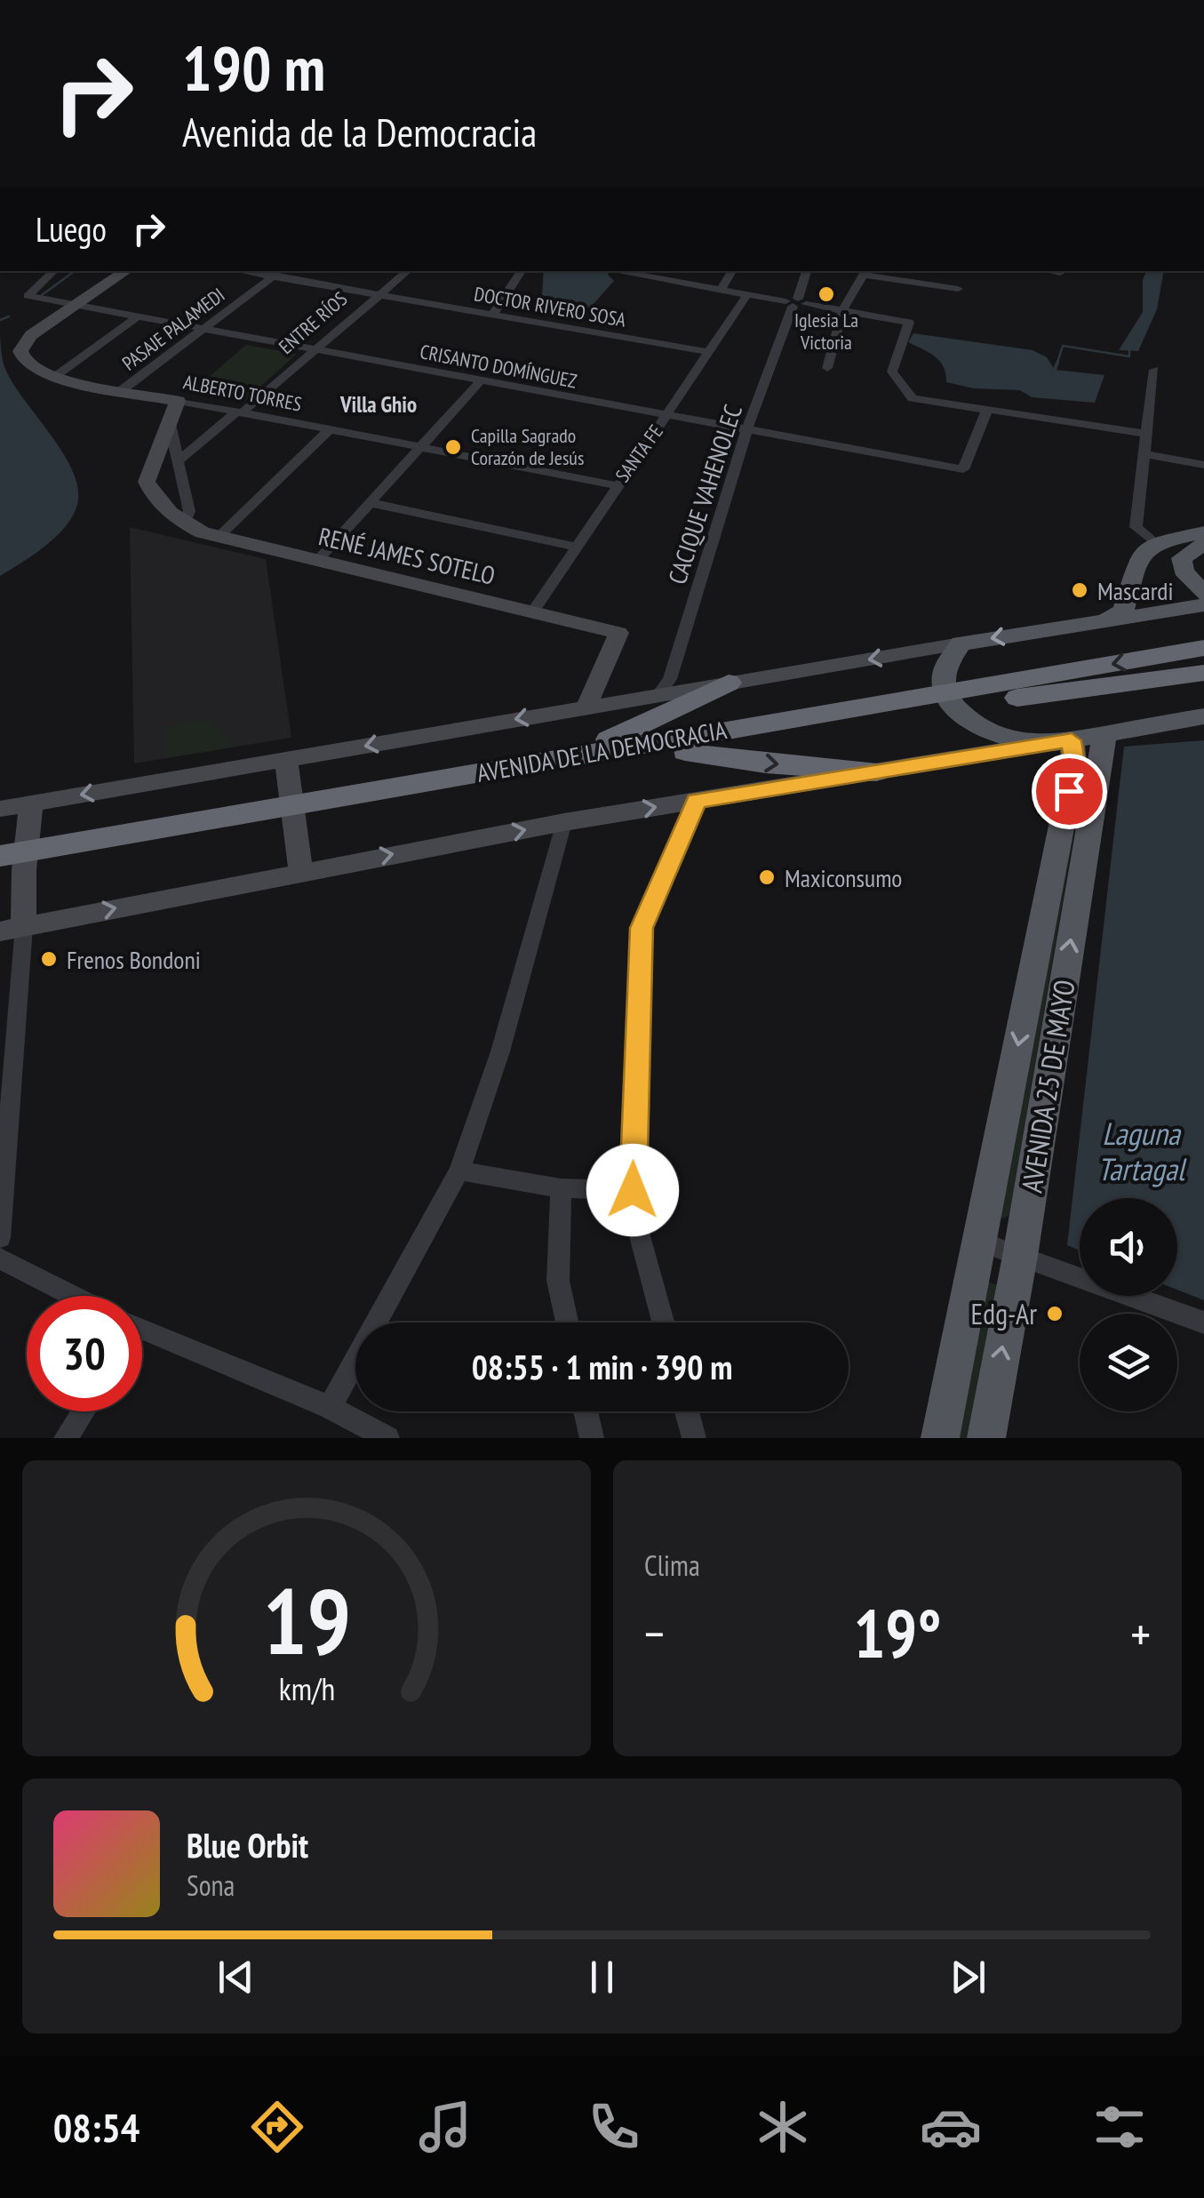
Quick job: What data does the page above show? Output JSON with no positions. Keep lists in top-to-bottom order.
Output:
{
  "streets": {
    "highway": ["AVENIDA DE LA DEMOCRACIA"],
    "main road": ["AVENIDA 25 DE MAYO"],
    "street": [
      "DOCTOR RIVERO SOSA",
      "ENTRE RÍOS",
      "PASAJE PALAMEDI",
      "CRISANTO DOMÍNGUEZ",
      "ALBERTO TORRES",
      "SANTA FE",
      "CACIQUE VAHENOLEC",
      "RENÉ JAMES SOTELO"
    ]
  },
  "crossings": [
    ["DOCTOR RIVERO SOSA", "ENTRE RÍOS"],
    ["DOCTOR RIVERO SOSA", "PASAJE PALAMEDI"],
    ["DOCTOR RIVERO SOSA", "SANTA FE"],
    ["ENTRE RÍOS", "CRISANTO DOMÍNGUEZ"],
    ["ENTRE RÍOS", "ALBERTO TORRES"],
    ["PASAJE PALAMEDI", "CRISANTO DOMÍNGUEZ"],
    ["PASAJE PALAMEDI", "ALBERTO TORRES"],
    ["CRISANTO DOMÍNGUEZ", "ALBERTO TORRES"],
    ["CRISANTO DOMÍNGUEZ", "SANTA FE"],
    ["CRISANTO DOMÍNGUEZ", "CACIQUE VAHENOLEC"],
    ["ALBERTO TORRES", "SANTA FE"],
    ["SANTA FE", "RENÉ JAMES SOTELO"],
    ["CACIQUE VAHENOLEC", "AVENIDA DE LA DEMOCRACIA"],
    ["RENÉ JAMES SOTELO", "AVENIDA DE LA DEMOCRACIA"]
  ],
  "districts": ["Villa Ghio"],
  "water": ["Laguna Tartagal"],
  "places": [
    "Iglesia La Victoria",
    "Capilla Sagrado Corazón de Jesús",
    "Mascardi",
    "Maxiconsumo",
    "Frenos Bondoni",
    "Edg-Ar"
  ],
  "page": {
    "turn": ["190 m", "Avenida de la Democracia"],
    "then": "Luego",
    "limit": "30",
    "trip": "08:55 · 1 min · 390 m",
    "tile": "Clima",
    "heat": ["−", "19°", "+"],
    "song": ["Blue Orbit", "Sona"],
    "tabs": "08:54",
    "gauge": ["19", "km/h"]
  }
}
